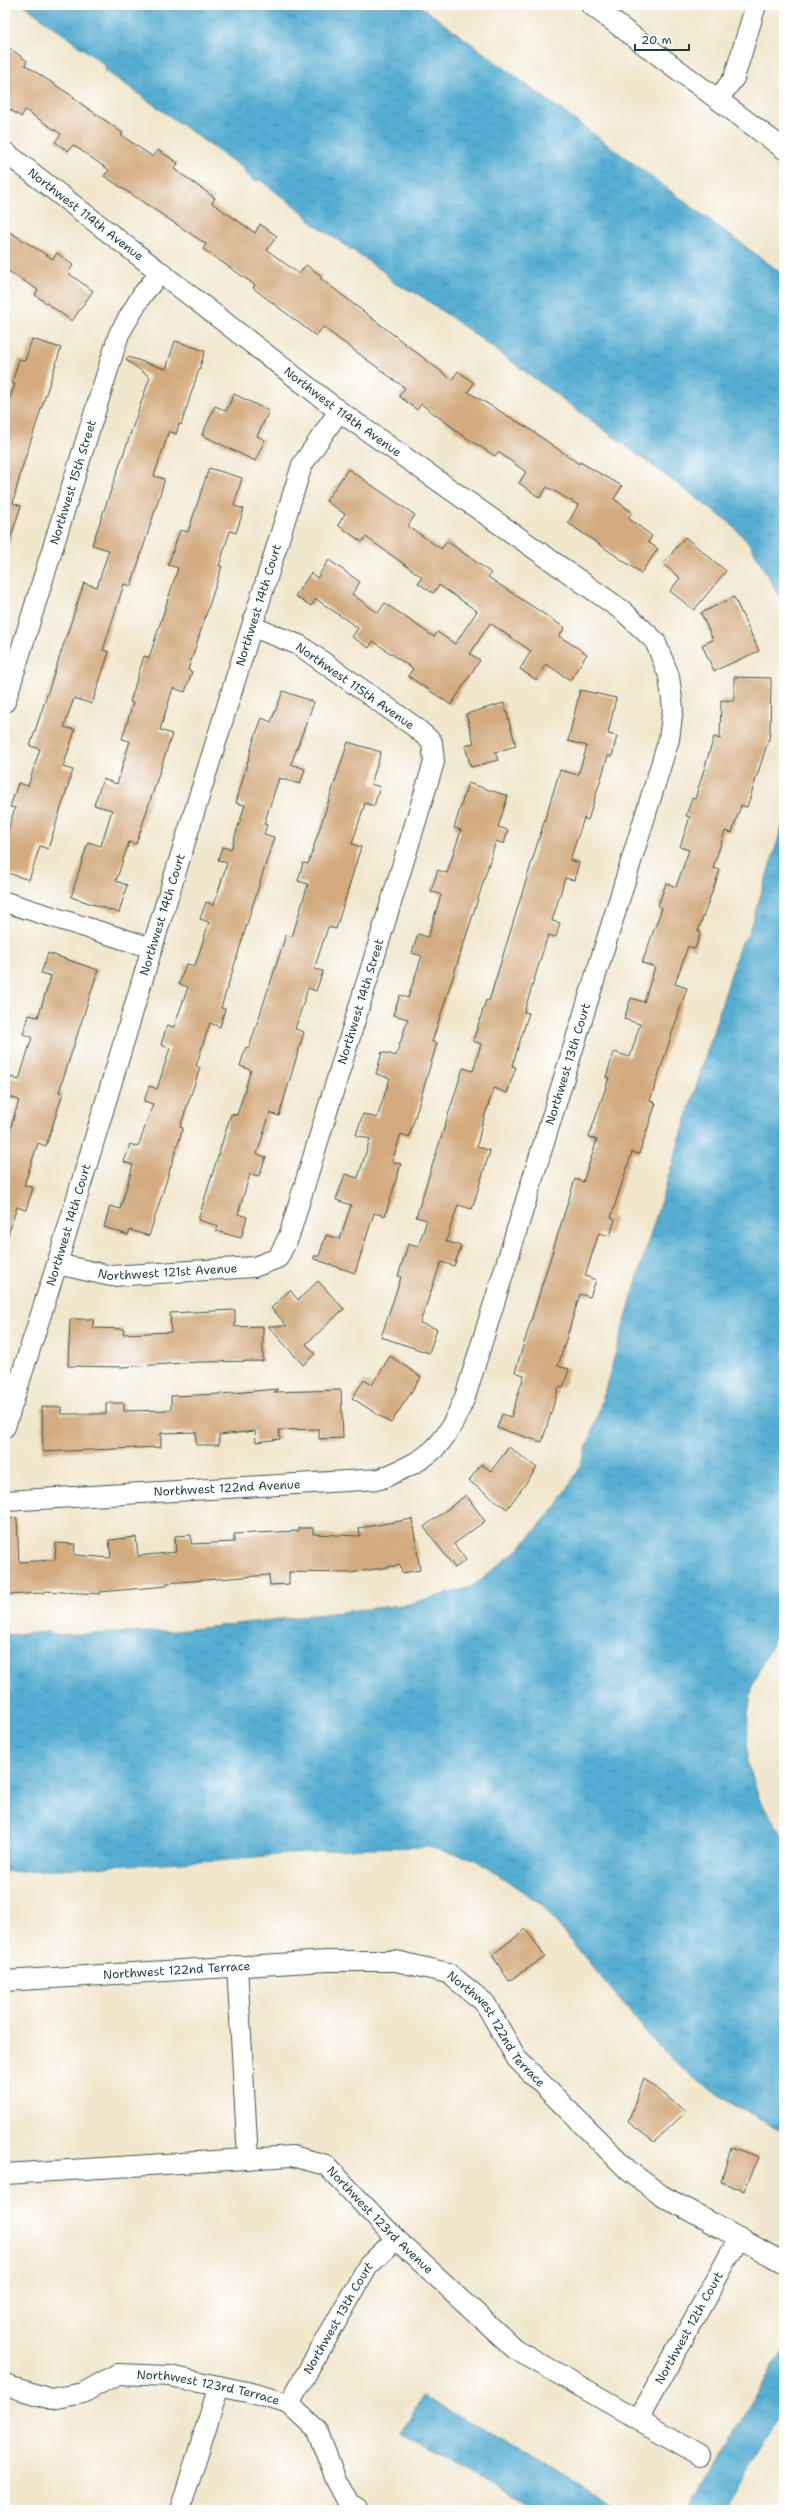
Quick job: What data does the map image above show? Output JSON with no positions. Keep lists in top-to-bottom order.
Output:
{
  "streets": {
    "street": [
      "Northwest 114th Avenue",
      "Northwest 15th Street",
      "Northwest 14th Court",
      "Northwest 115th Avenue",
      "Northwest 14th Street",
      "Northwest 13th Court",
      "Northwest 121st Avenue",
      "Northwest 122nd Avenue",
      "Northwest 122nd Terrace",
      "Northwest 123rd Avenue",
      "Northwest 12th Court",
      "Northwest 123rd Terrace"
    ]
  },
  "crossings": [
    ["Northwest 114th Avenue", "Northwest 15th Street"],
    ["Northwest 114th Avenue", "Northwest 14th Court"],
    ["Northwest 114th Avenue", "Northwest 13th Court"],
    ["Northwest 14th Court", "Northwest 115th Avenue"],
    ["Northwest 14th Court", "Northwest 121st Avenue"],
    ["Northwest 115th Avenue", "Northwest 14th Street"],
    ["Northwest 14th Street", "Northwest 121st Avenue"],
    ["Northwest 13th Court", "Northwest 122nd Avenue"],
    ["Northwest 13th Court", "Northwest 123rd Avenue"],
    ["Northwest 13th Court", "Northwest 123rd Terrace"],
    ["Northwest 122nd Terrace", "Northwest 12th Court"],
    ["Northwest 123rd Avenue", "Northwest 12th Court"]
  ],
  "scale_bar": "20 m"
}
